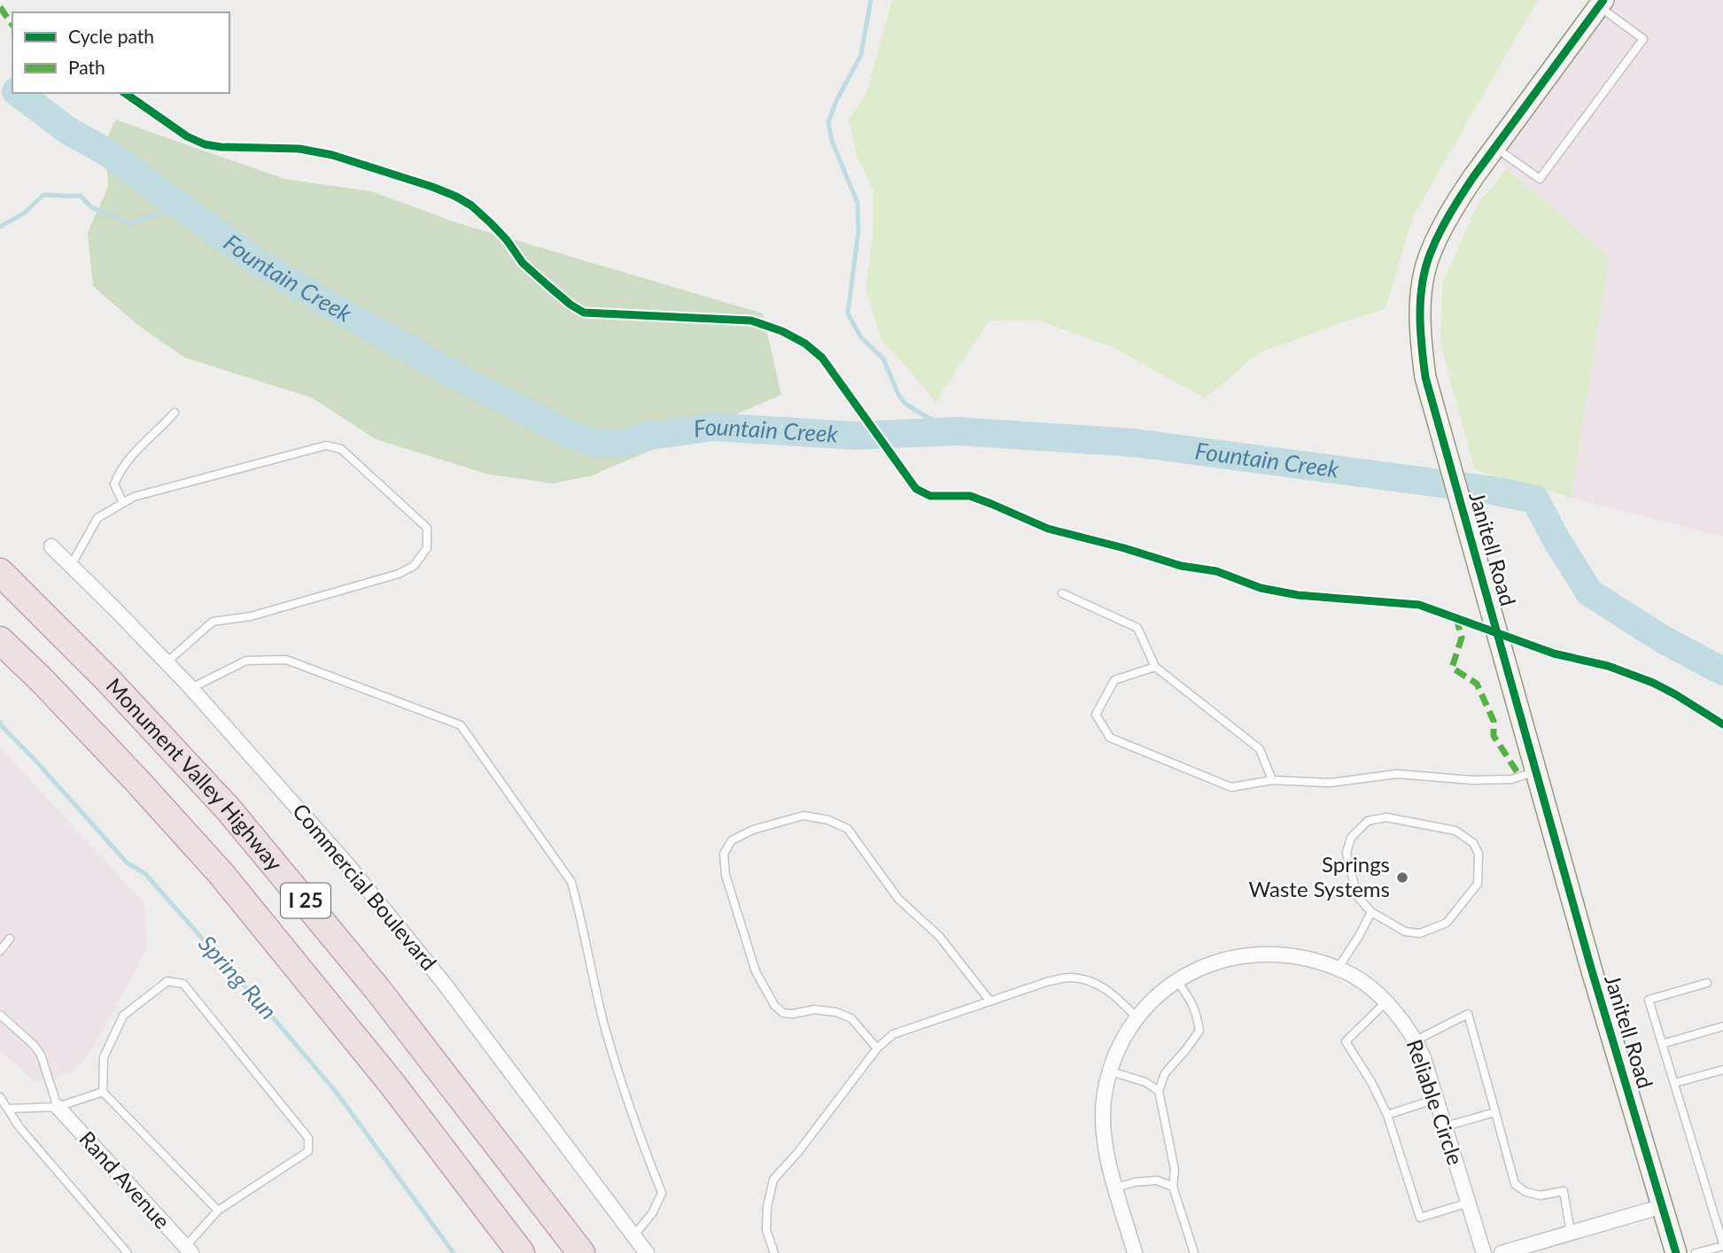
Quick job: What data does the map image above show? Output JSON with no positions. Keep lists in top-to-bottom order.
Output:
{
  "streets": {
    "highway": ["Monument Valley Highway", "I 25"],
    "street": [
      "Janitell Road",
      "Commercial Boulevard",
      "Reliable Circle",
      "Rand Avenue"
    ]
  },
  "water": ["Fountain Creek", "Spring Run"],
  "places": ["Springs Waste Systems"],
  "legend": ["Cycle path", "Path"]
}
